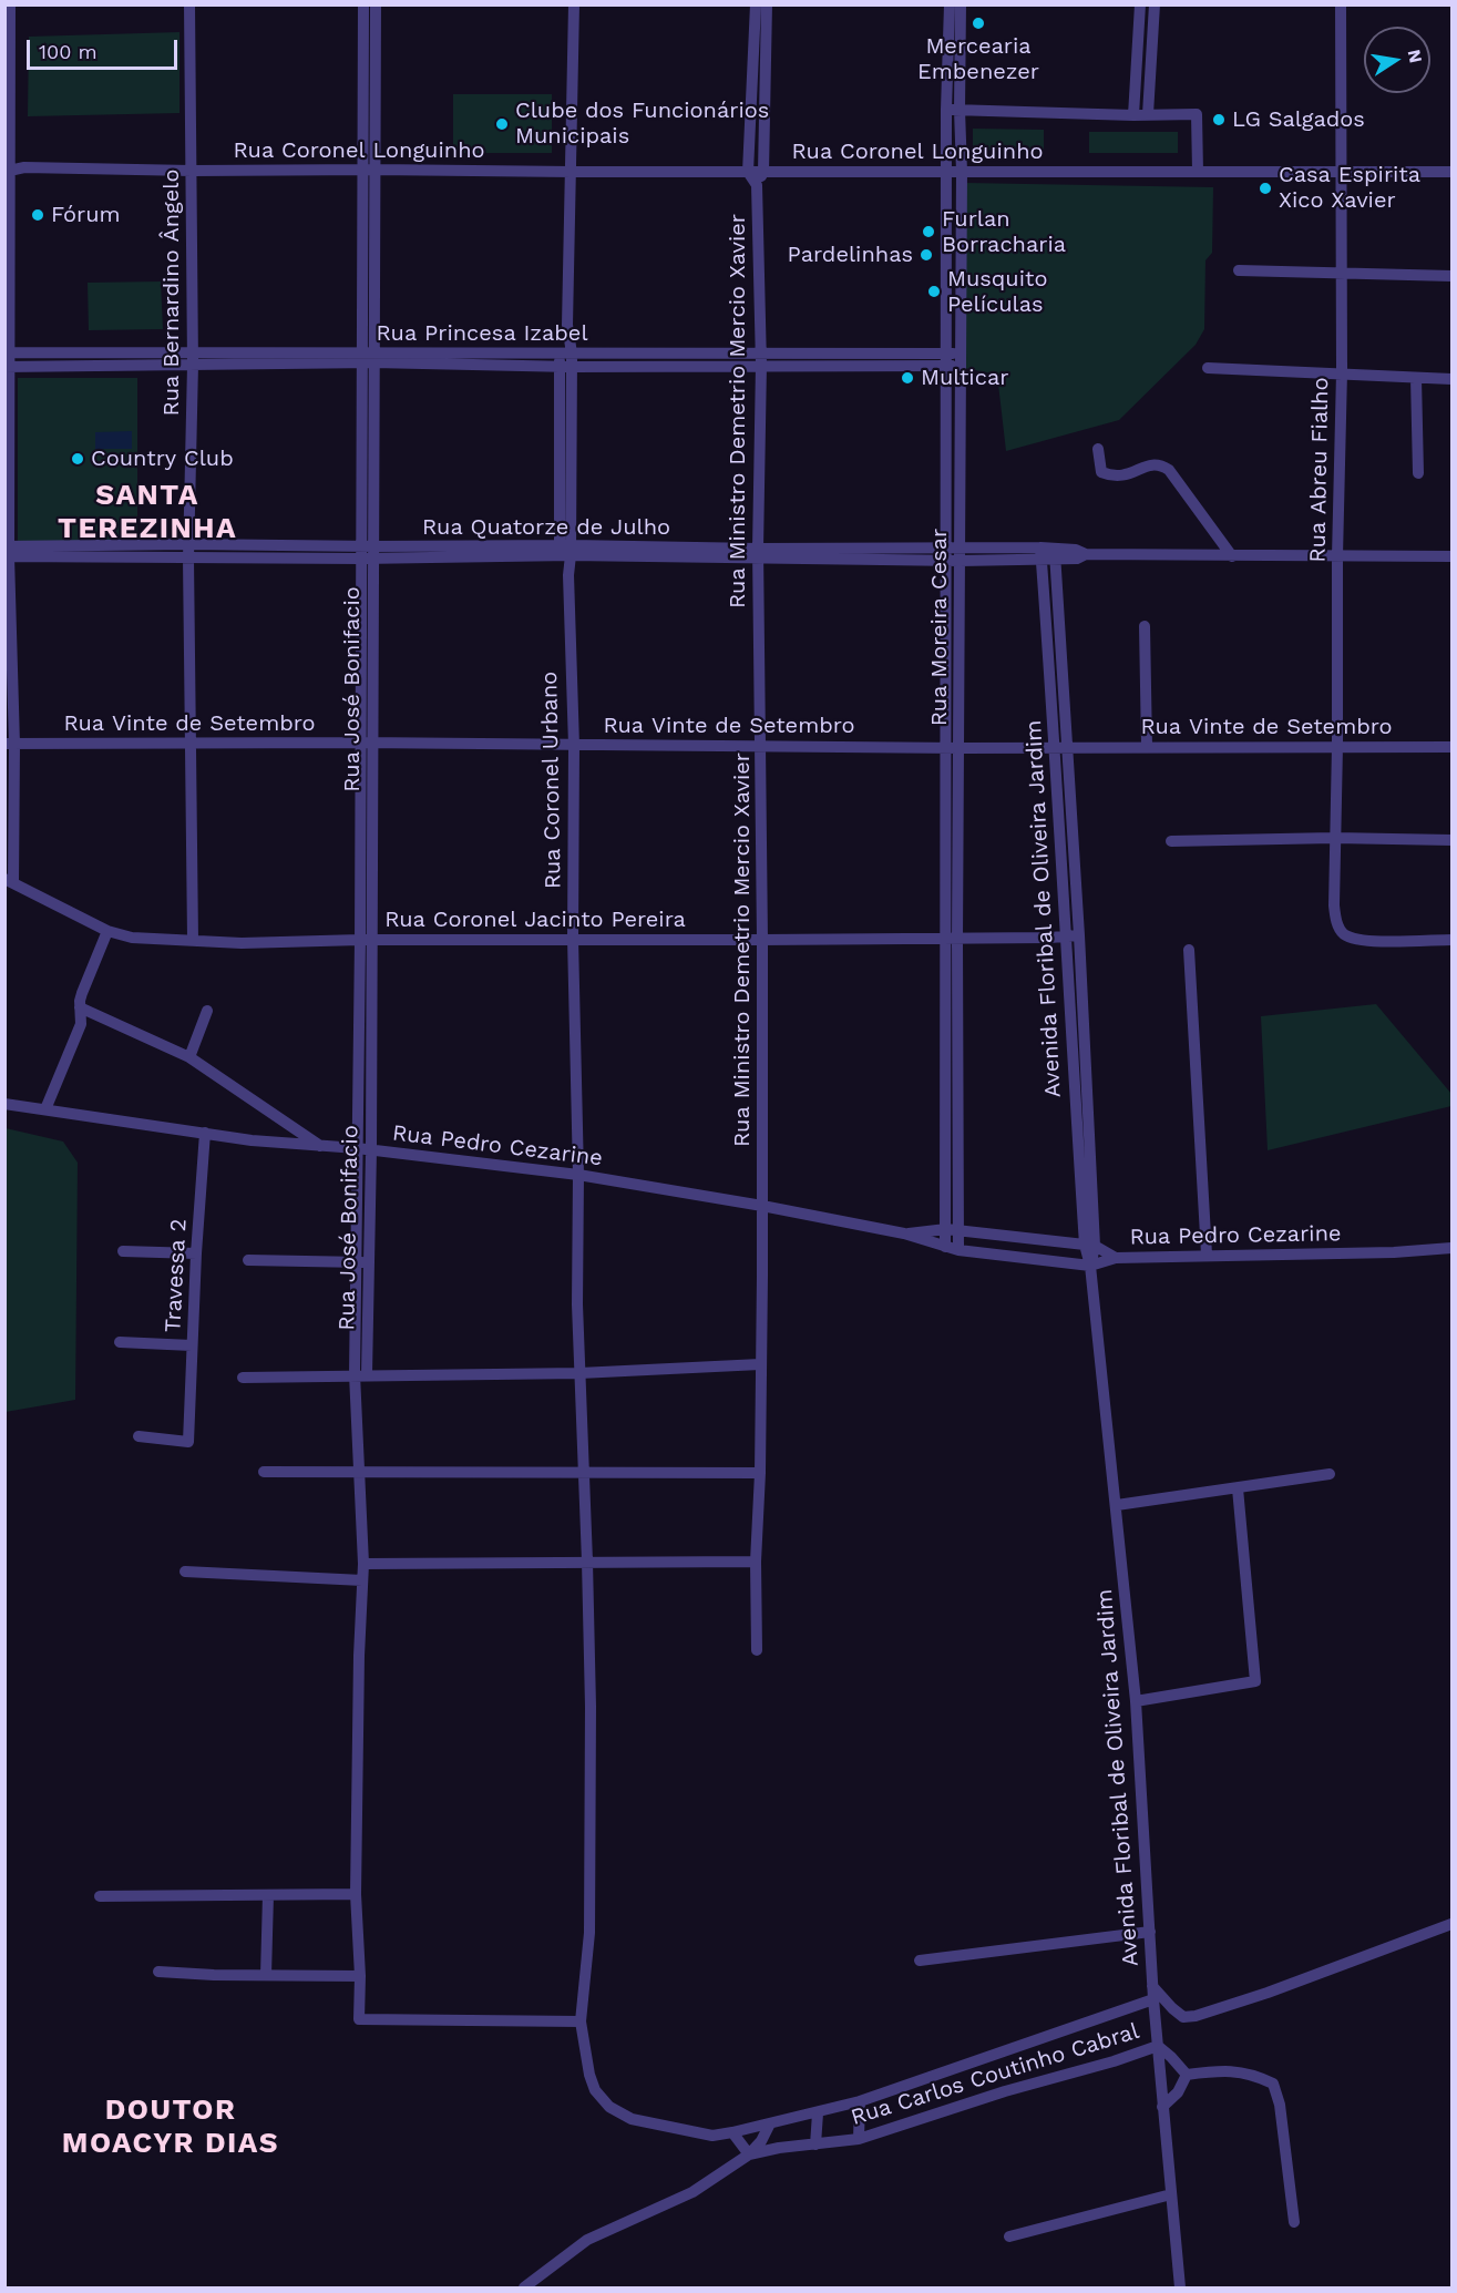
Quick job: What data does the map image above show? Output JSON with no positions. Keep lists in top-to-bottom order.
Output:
{
  "streets": {
    "street": [
      "Rua Coronel Longuinho",
      "Rua Bernardino Ângelo",
      "Rua Princesa Izabel",
      "Rua Ministro Demetrio Mercio Xavier",
      "Rua Abreu Fialho",
      "Rua Quatorze de Julho",
      "Rua Moreira Cesar",
      "Rua José Bonifacio",
      "Rua Vinte de Setembro",
      "Rua Coronel Urbano",
      "Avenida Floribal de Oliveira Jardim",
      "Rua Coronel Jacinto Pereira",
      "Rua Pedro Cezarine",
      "Travessa 2",
      "Rua Carlos Coutinho Cabral"
    ]
  },
  "crossings": [
    ["Rua Coronel Longuinho", "Rua Bernardino Ângelo"],
    ["Rua Coronel Longuinho", "Rua Ministro Demetrio Mercio Xavier"],
    ["Rua Coronel Longuinho", "Rua Abreu Fialho"],
    ["Rua Coronel Longuinho", "Rua Moreira Cesar"],
    ["Rua Coronel Longuinho", "Rua José Bonifacio"],
    ["Rua Coronel Longuinho", "Rua Coronel Urbano"],
    ["Rua Bernardino Ângelo", "Rua Princesa Izabel"],
    ["Rua Bernardino Ângelo", "Rua Quatorze de Julho"],
    ["Rua Bernardino Ângelo", "Rua Vinte de Setembro"],
    ["Rua Bernardino Ângelo", "Rua Coronel Jacinto Pereira"],
    ["Rua Princesa Izabel", "Rua Ministro Demetrio Mercio Xavier"],
    ["Rua Princesa Izabel", "Rua Moreira Cesar"],
    ["Rua Princesa Izabel", "Rua José Bonifacio"],
    ["Rua Princesa Izabel", "Rua Coronel Urbano"],
    ["Rua Ministro Demetrio Mercio Xavier", "Rua Quatorze de Julho"],
    ["Rua Ministro Demetrio Mercio Xavier", "Rua Vinte de Setembro"],
    ["Rua Ministro Demetrio Mercio Xavier", "Rua Coronel Jacinto Pereira"],
    ["Rua Ministro Demetrio Mercio Xavier", "Rua Pedro Cezarine"],
    ["Rua Abreu Fialho", "Rua Quatorze de Julho"],
    ["Rua Abreu Fialho", "Rua Vinte de Setembro"],
    ["Rua Quatorze de Julho", "Rua Moreira Cesar"],
    ["Rua Quatorze de Julho", "Rua José Bonifacio"],
    ["Rua Quatorze de Julho", "Rua Coronel Urbano"],
    ["Rua Quatorze de Julho", "Avenida Floribal de Oliveira Jardim"],
    ["Rua Moreira Cesar", "Rua Vinte de Setembro"],
    ["Rua Moreira Cesar", "Rua Coronel Jacinto Pereira"],
    ["Rua Moreira Cesar", "Rua Pedro Cezarine"],
    ["Rua José Bonifacio", "Rua Vinte de Setembro"],
    ["Rua José Bonifacio", "Rua Coronel Urbano"],
    ["Rua José Bonifacio", "Rua Coronel Jacinto Pereira"],
    ["Rua José Bonifacio", "Rua Pedro Cezarine"],
    ["Rua Vinte de Setembro", "Rua Coronel Urbano"],
    ["Rua Vinte de Setembro", "Avenida Floribal de Oliveira Jardim"],
    ["Rua Coronel Urbano", "Rua Coronel Jacinto Pereira"],
    ["Rua Coronel Urbano", "Rua Pedro Cezarine"],
    ["Avenida Floribal de Oliveira Jardim", "Rua Coronel Jacinto Pereira"],
    ["Avenida Floribal de Oliveira Jardim", "Rua Pedro Cezarine"],
    ["Avenida Floribal de Oliveira Jardim", "Rua Carlos Coutinho Cabral"],
    ["Rua Pedro Cezarine", "Travessa 2"]
  ],
  "districts": ["SANTA TEREZINHA", "DOUTOR MOACYR DIAS"],
  "places": [
    "Mercearia Embenezer",
    "LG Salgados",
    "Clube dos Funcionários Municipais",
    "Casa Espirita Xico Xavier",
    "Fórum",
    "Furlan Borracharia",
    "Pardelinhas",
    "Musquito Películas",
    "Multicar",
    "Country Club"
  ],
  "scale_bar": "100 m",
  "north": "right"
}
